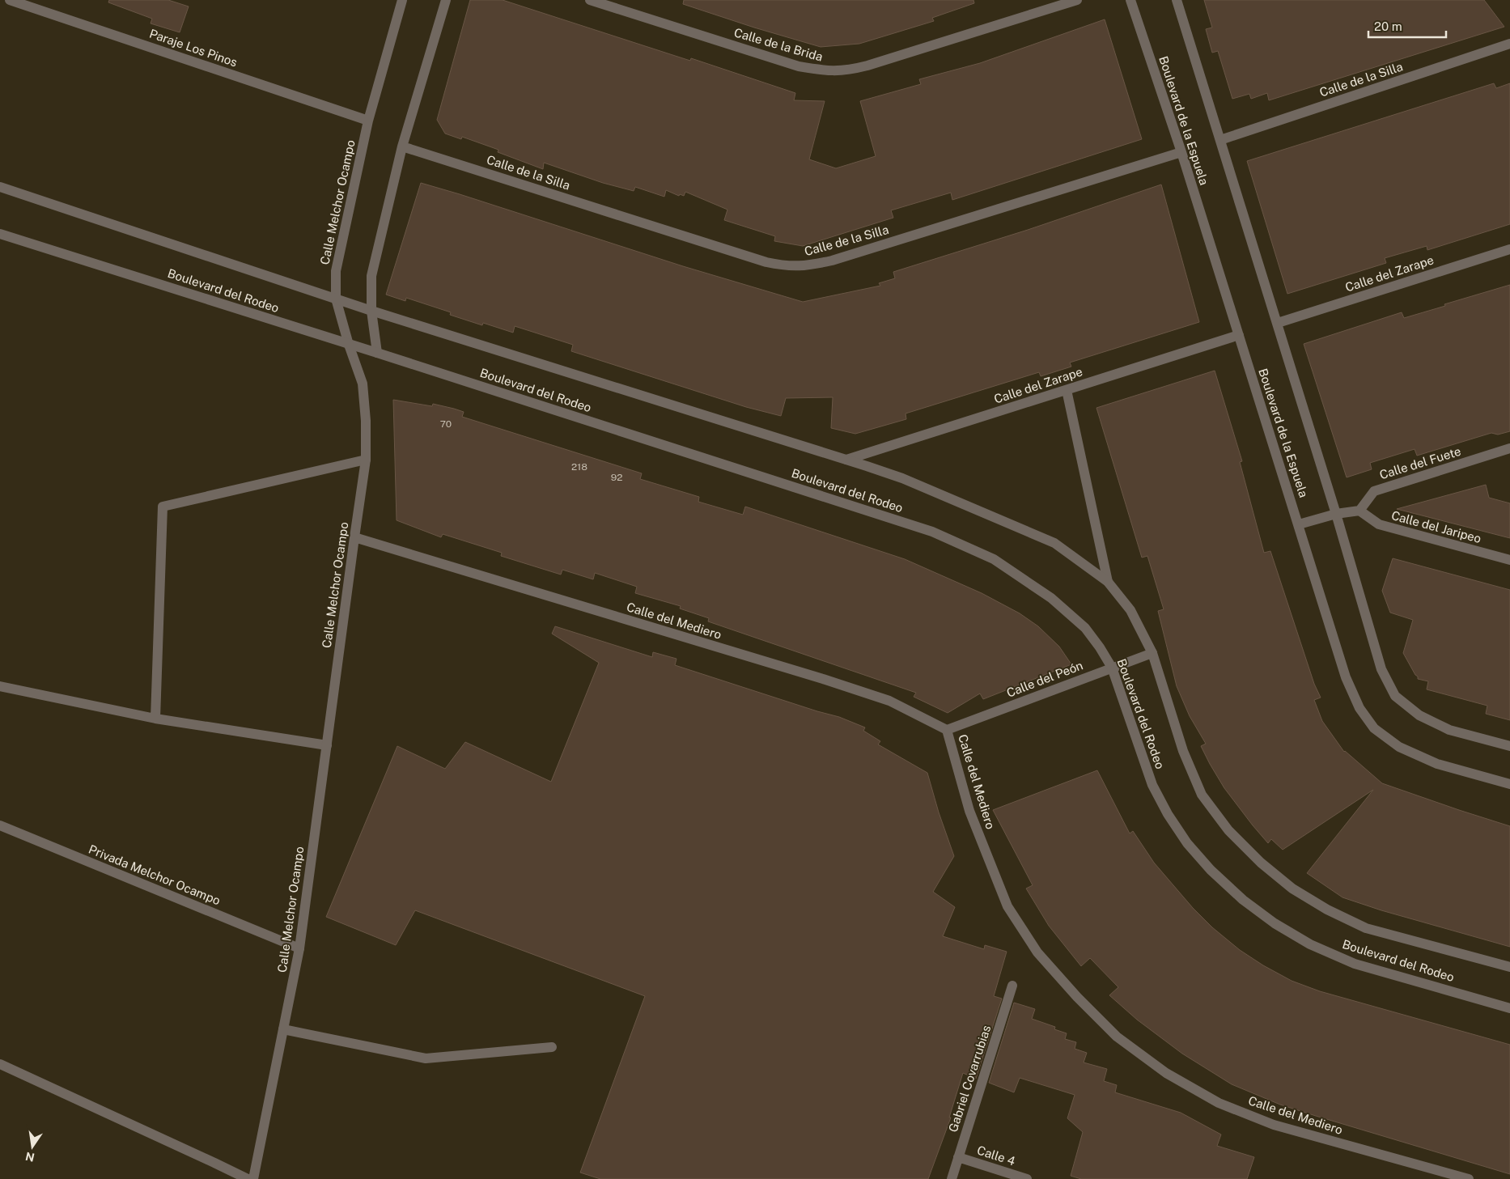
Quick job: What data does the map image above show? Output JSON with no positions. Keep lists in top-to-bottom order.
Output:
{
  "streets": {
    "street": [
      "Calle de la Brida",
      "Paraje Los Pinos",
      "Calle de la Silla",
      "Boulevard de la Espuela",
      "Calle Melchor Ocampo",
      "Calle del Zarape",
      "Boulevard del Rodeo",
      "Calle del Fuete",
      "Calle del Jaripeo",
      "Calle del Mediero",
      "Calle del Peón",
      "Privada Melchor Ocampo",
      "Gabriel Covarrubias",
      "Calle 4"
    ]
  },
  "crossings": [
    ["Paraje Los Pinos", "Calle Melchor Ocampo"],
    ["Calle de la Silla", "Boulevard de la Espuela"],
    ["Boulevard de la Espuela", "Calle del Zarape"],
    ["Calle Melchor Ocampo", "Boulevard del Rodeo"],
    ["Calle Melchor Ocampo", "Calle del Mediero"],
    ["Calle Melchor Ocampo", "Privada Melchor Ocampo"],
    ["Calle del Zarape", "Boulevard del Rodeo"],
    ["Boulevard del Rodeo", "Calle del Peón"],
    ["Calle del Fuete", "Calle del Jaripeo"],
    ["Calle del Mediero", "Calle del Peón"],
    ["Gabriel Covarrubias", "Calle 4"]
  ],
  "house_numbers": ["70", "218", "92"],
  "scale_bar": "20 m",
  "north": "bottom"
}
